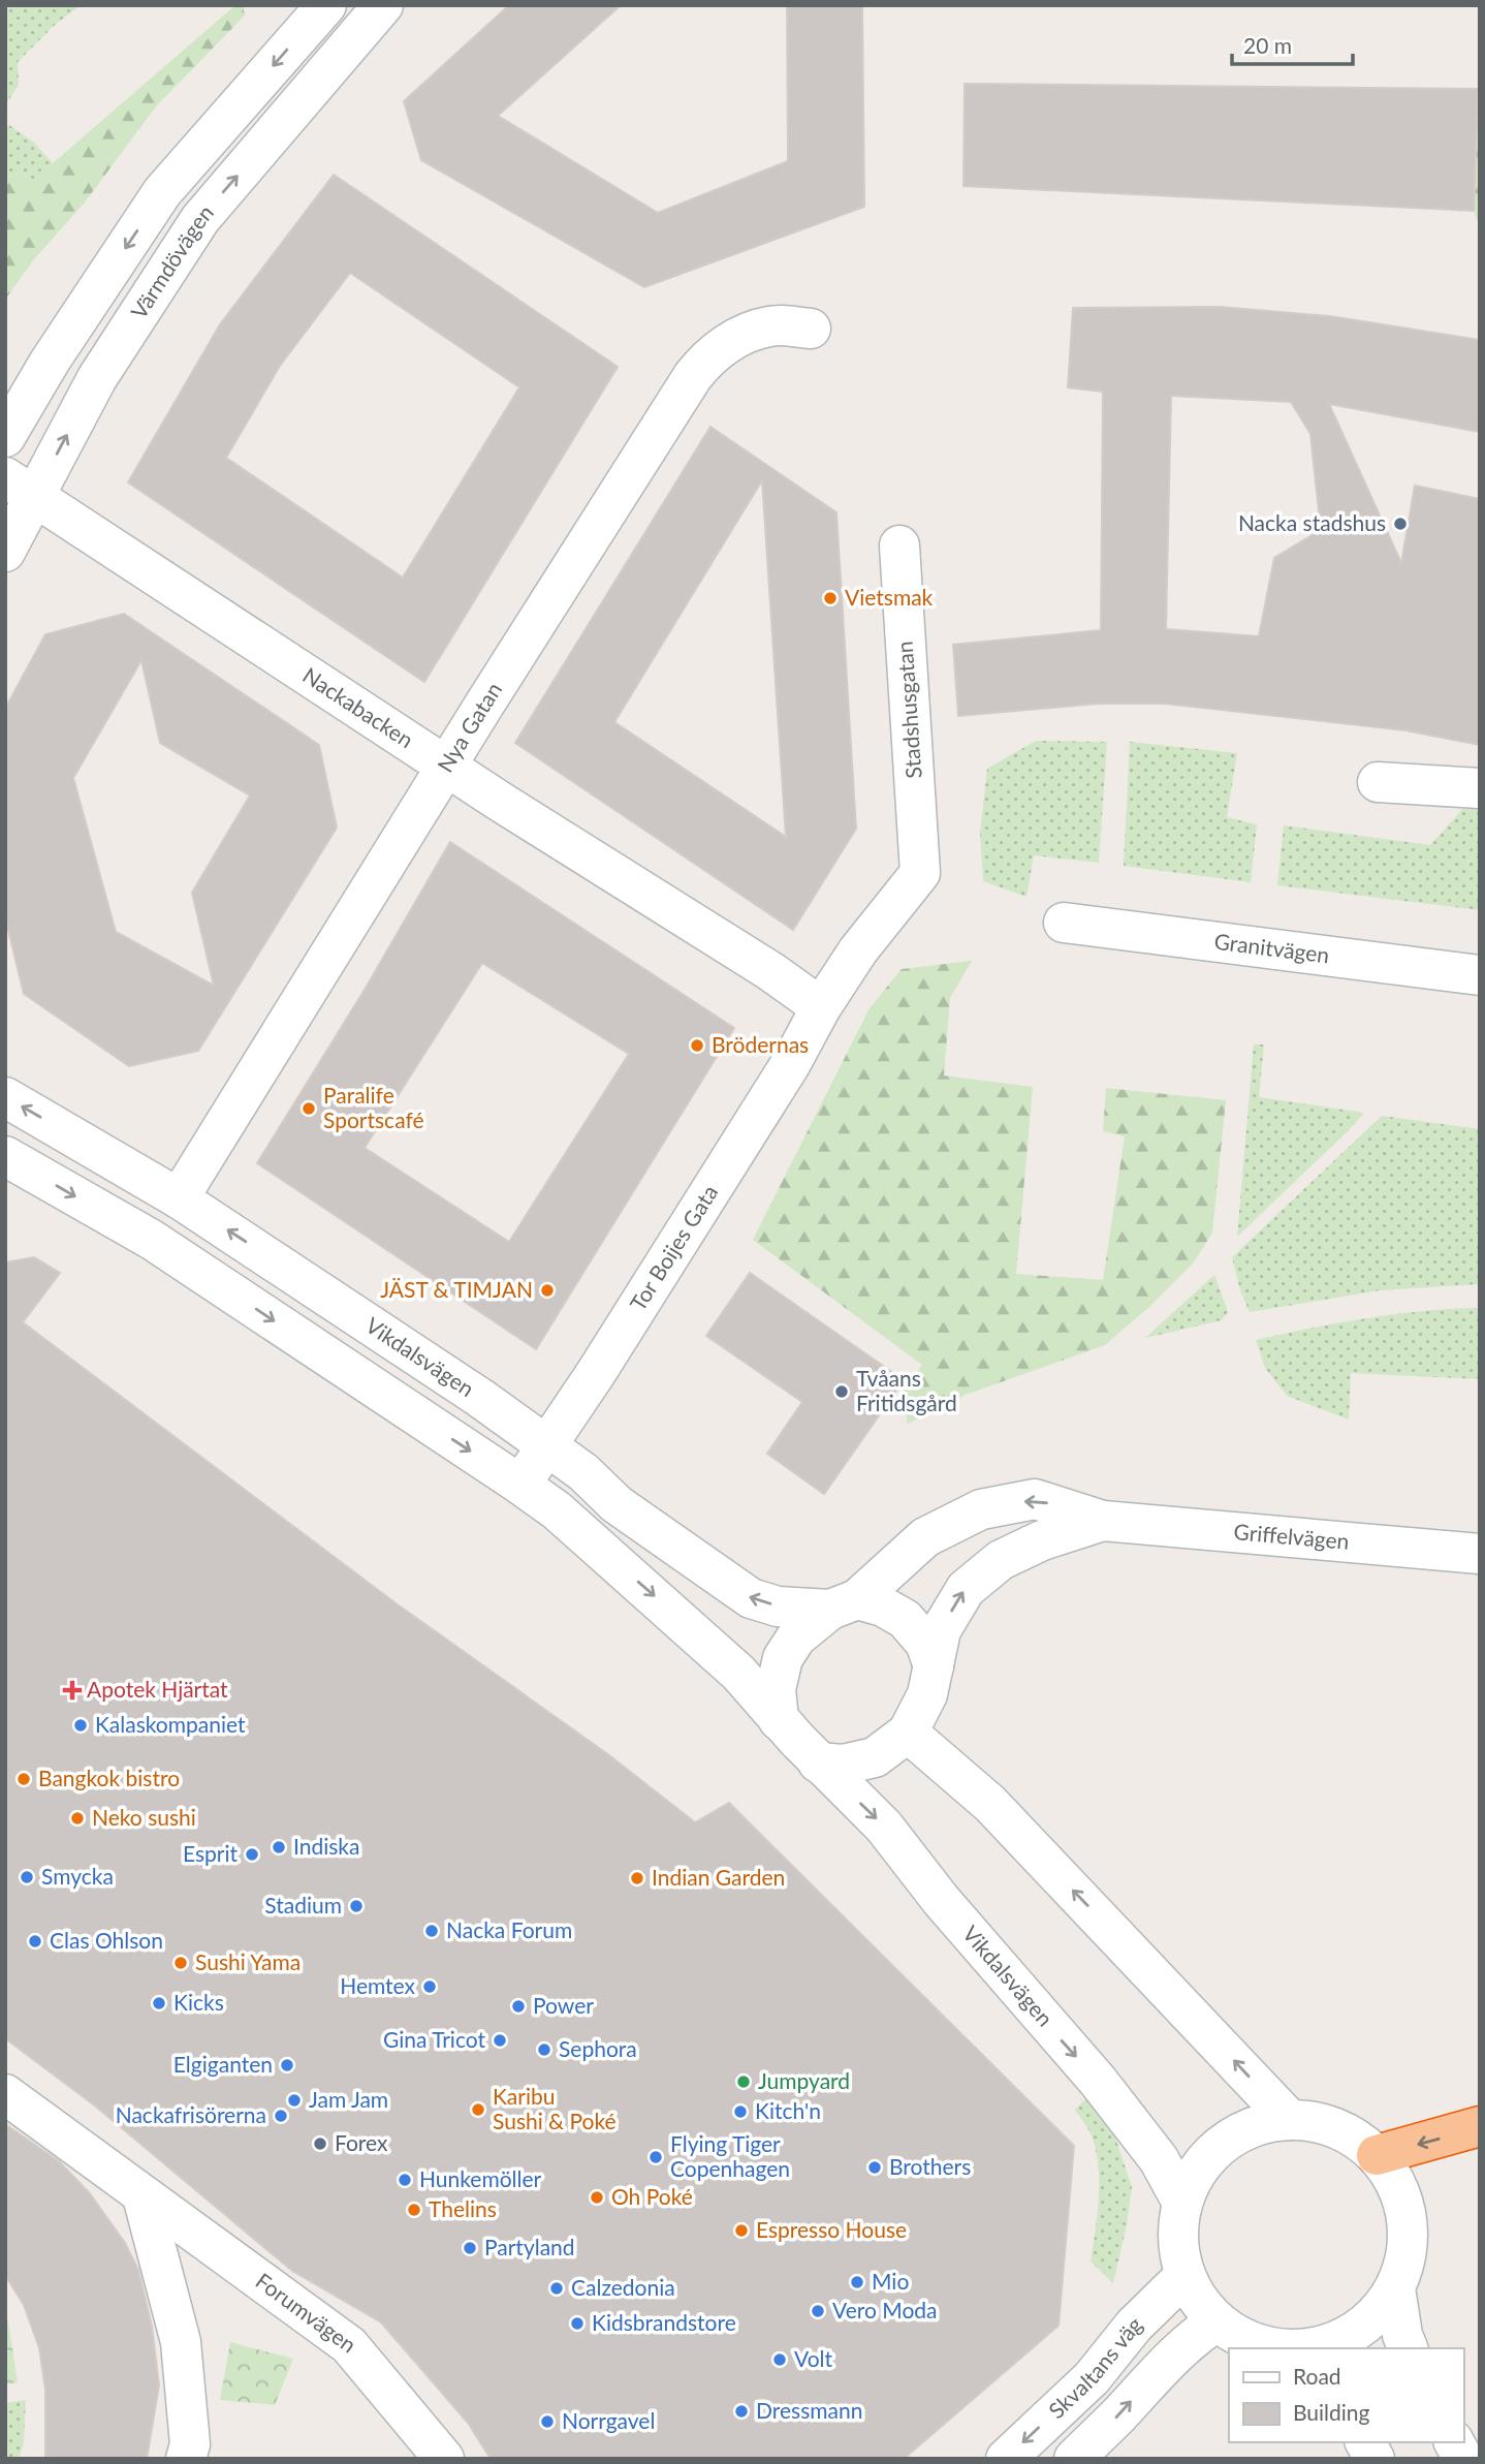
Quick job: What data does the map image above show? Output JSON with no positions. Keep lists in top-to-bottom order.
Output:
{
  "streets": {
    "street": [
      "Värmdövägen",
      "Nackabacken",
      "Stadshusgatan",
      "Nya Gatan",
      "Granitvägen",
      "Tor Boijes Gata",
      "Vikdalsvägen",
      "Griffelvägen",
      "Forumvägen",
      "Skvaltans väg"
    ]
  },
  "crossings": [
    ["Värmdövägen", "Nackabacken"],
    ["Nackabacken", "Nya Gatan"],
    ["Nackabacken", "Tor Boijes Gata"],
    ["Stadshusgatan", "Tor Boijes Gata"],
    ["Nya Gatan", "Vikdalsvägen"],
    ["Tor Boijes Gata", "Vikdalsvägen"],
    ["Vikdalsvägen", "Griffelvägen"]
  ],
  "places": {
    "other": [
      "Nacka stadshus",
      "Vietsmak",
      "Brödernas",
      "Paralife Sportscafé",
      "JÄST & TIMJAN",
      "Tvåans Fritidsgård",
      "Kalaskompaniet",
      "Bangkok bistro",
      "Neko sushi",
      "Indiska",
      "Esprit",
      "Smycka",
      "Indian Garden",
      "Stadium",
      "Nacka Forum",
      "Clas Ohlson",
      "Sushi Yama",
      "Hemtex",
      "Kicks",
      "Power",
      "Gina Tricot",
      "Sephora",
      "Elgiganten",
      "Jumpyard",
      "Jam Jam",
      "Karibu Sushi & Poké",
      "Kitch'n",
      "Nackafrisörerna",
      "Forex",
      "Flying Tiger Copenhagen",
      "Brothers",
      "Hunkemöller",
      "Oh Poké",
      "Thelins",
      "Espresso House",
      "Partyland",
      "Mio",
      "Calzedonia",
      "Vero Moda",
      "Kidsbrandstore",
      "Volt",
      "Dressmann",
      "Norrgavel"
    ],
    "health": ["Apotek Hjärtat"]
  },
  "legend": ["Road", "Building"],
  "scale_bar": "20 m"
}
